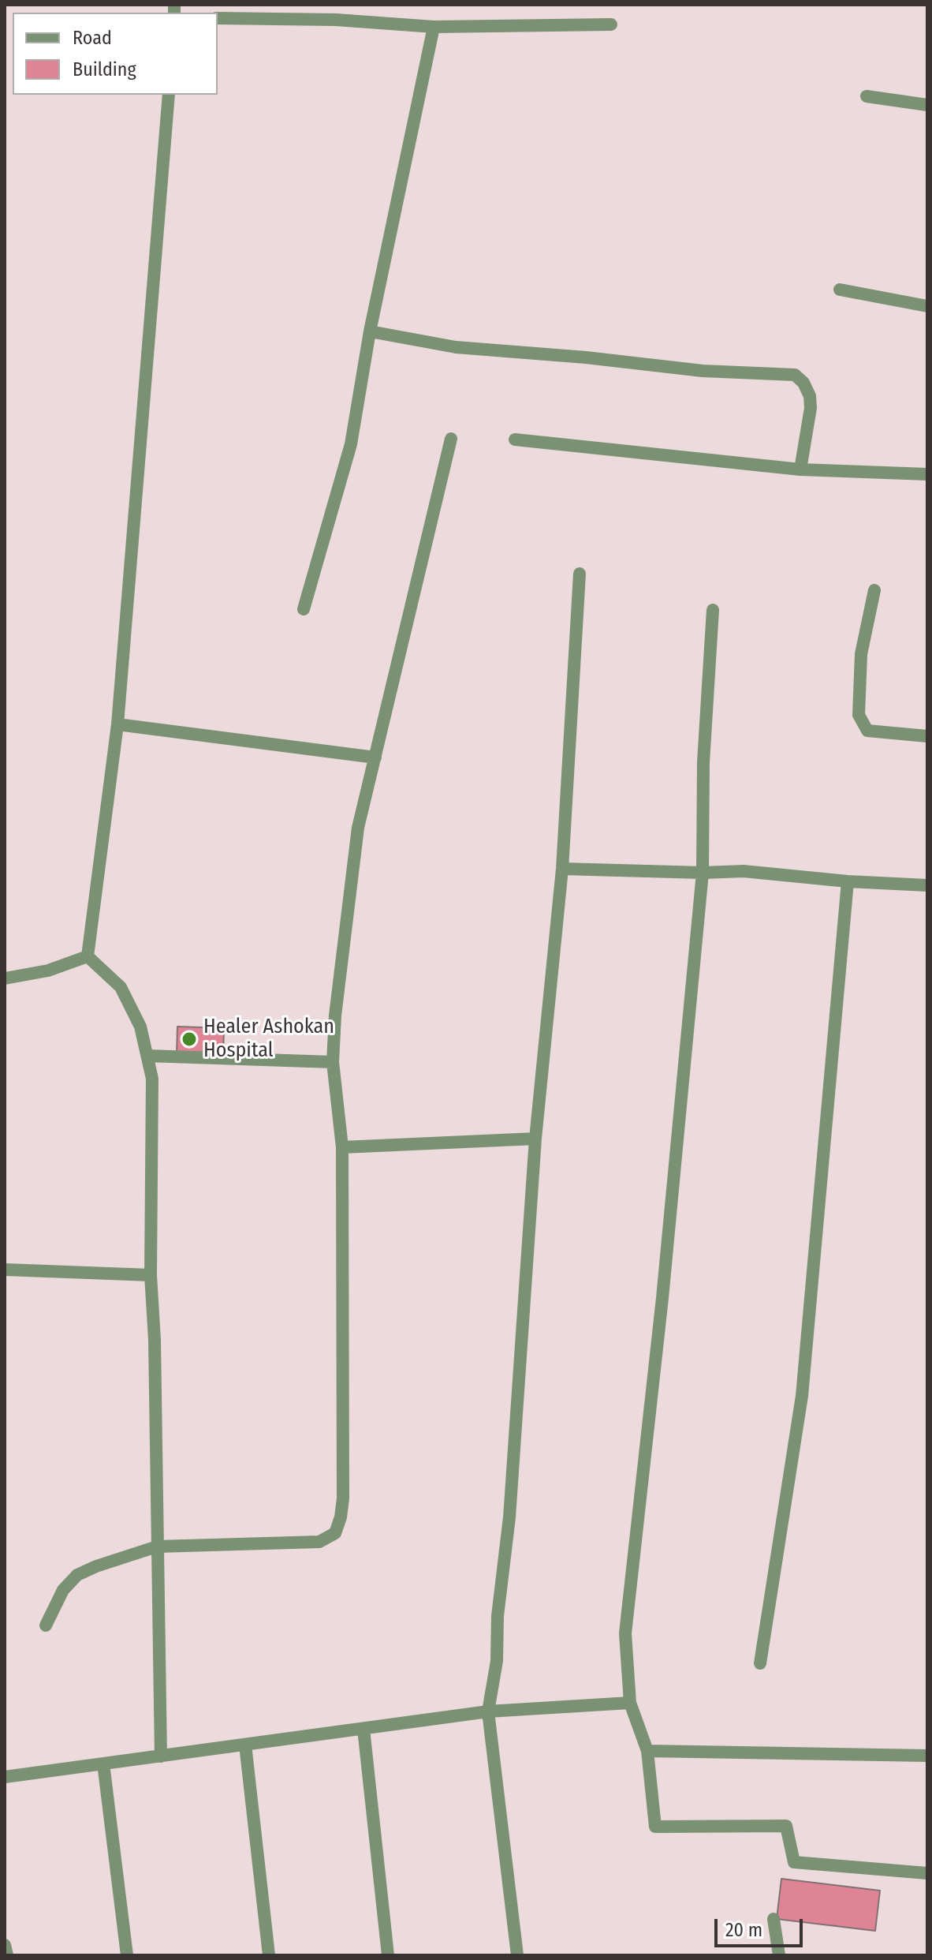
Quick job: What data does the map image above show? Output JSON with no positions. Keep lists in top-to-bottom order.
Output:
{
  "places": ["Healer Ashokan Hospital"],
  "legend": ["Road", "Building"],
  "scale_bar": "20 m"
}
